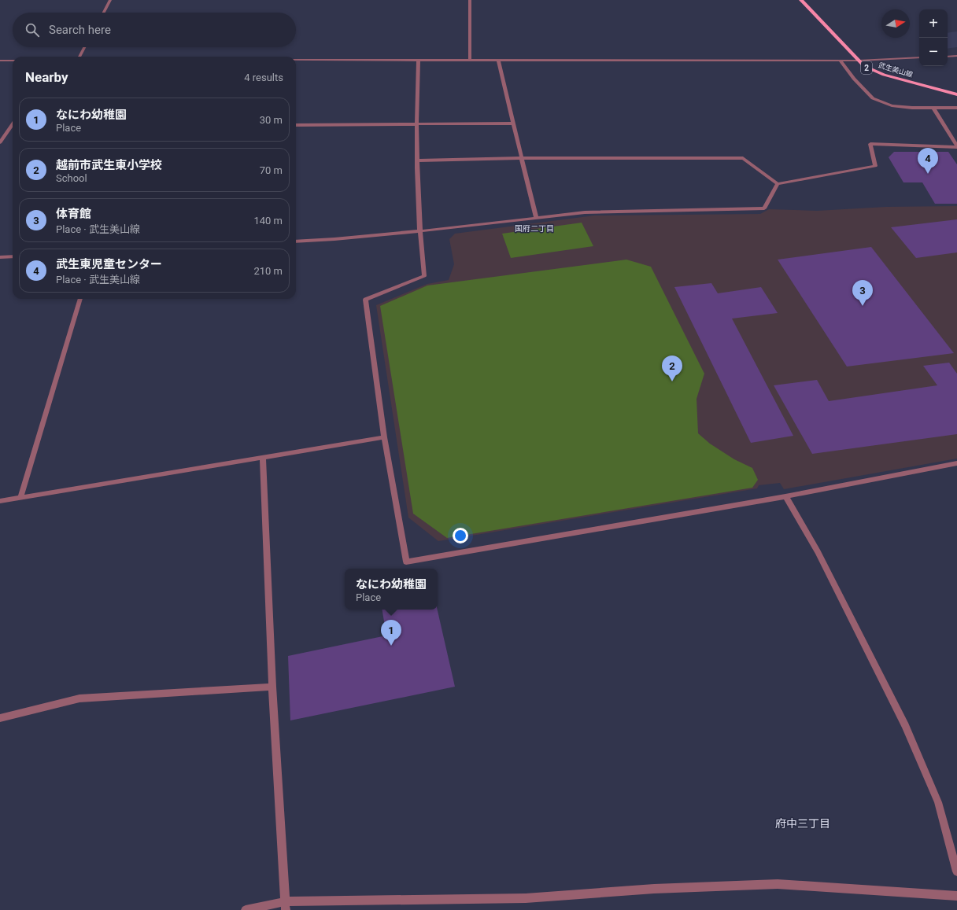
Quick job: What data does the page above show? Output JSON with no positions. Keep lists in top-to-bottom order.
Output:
{
  "streets": {
    "main road": ["2", "武生美山線"]
  },
  "districts": ["国府二丁目", "府中三丁目"],
  "north": "right",
  "page": {
    "map_buttons": ["+", "−"],
    "search": "Search here",
    "heading": ["Nearby", "4 results"],
    "list": [
      {
        "mark": "1",
        "name": "なにわ幼稚園",
        "note": "Place",
        "value": "30 m"
      },
      {
        "mark": "2",
        "name": "越前市武生東小学校",
        "note": "School",
        "value": "70 m"
      },
      {
        "mark": "3",
        "name": "体育館",
        "note": "Place · 武生美山線",
        "value": "140 m"
      },
      {
        "mark": "4",
        "name": "武生東児童センター",
        "note": "Place · 武生美山線",
        "value": "210 m"
      }
    ],
    "pins": [
      "4",
      "3",
      "2",
      "1"
    ],
    "popup": ["なにわ幼稚園", "Place"]
  }
}
